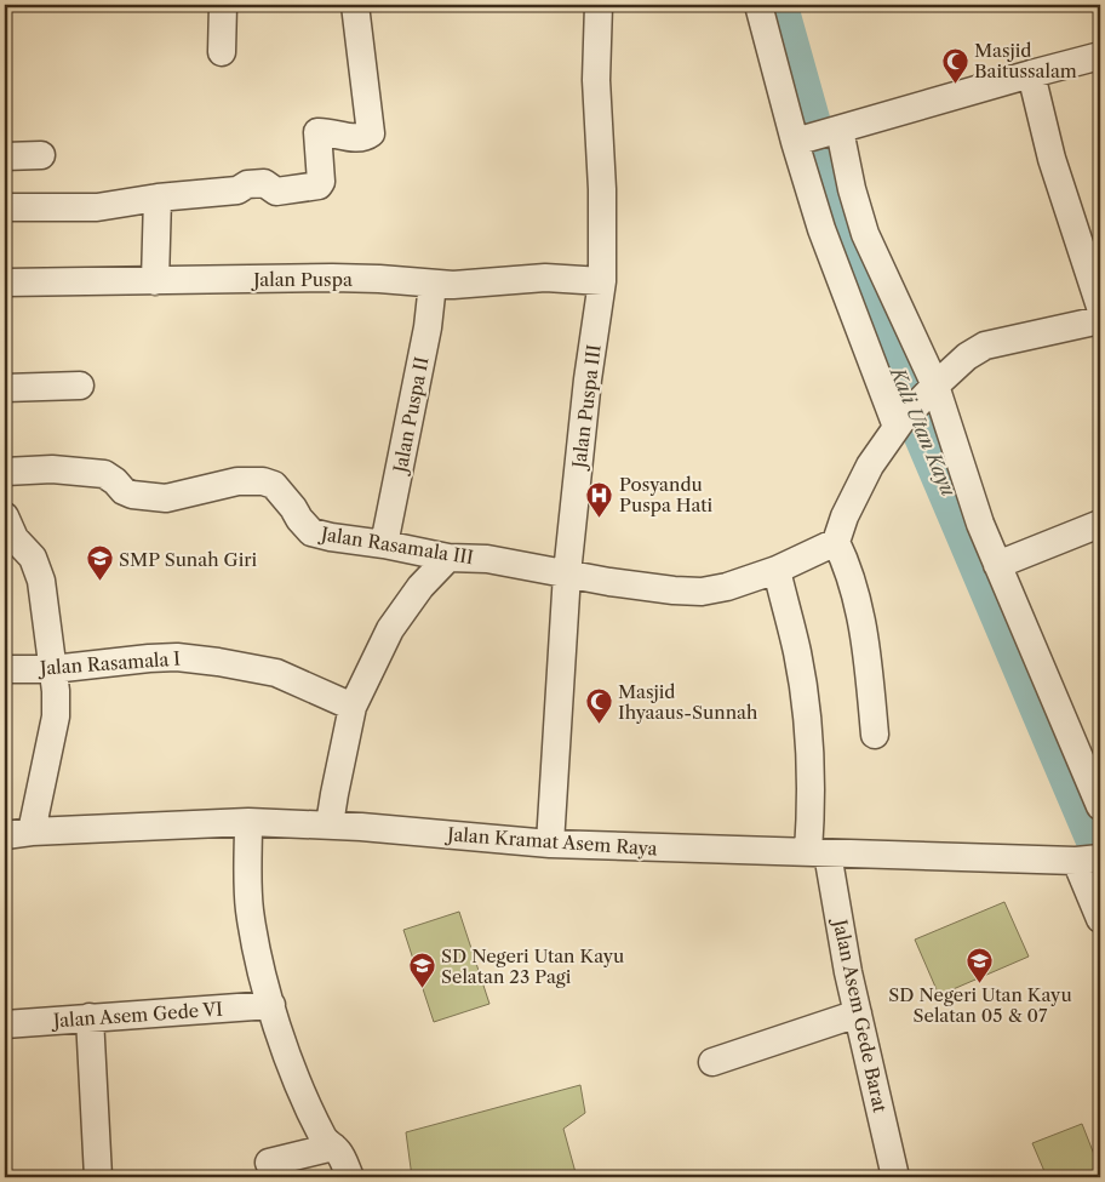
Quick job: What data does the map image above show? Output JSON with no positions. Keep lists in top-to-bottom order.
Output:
{
  "streets": {
    "street": [
      "Jalan Puspa",
      "Jalan Puspa III",
      "Jalan Puspa II",
      "Jalan Rasamala III",
      "Jalan Rasamala I",
      "Jalan Kramat Asem Raya",
      "Jalan Asem Gede VI",
      "Jalan Asem Gede Barat"
    ]
  },
  "crossings": [
    ["Jalan Puspa", "Jalan Puspa III"],
    ["Jalan Puspa", "Jalan Puspa II"],
    ["Jalan Puspa III", "Jalan Rasamala III"],
    ["Jalan Puspa III", "Jalan Kramat Asem Raya"],
    ["Jalan Puspa II", "Jalan Rasamala III"],
    ["Jalan Rasamala III", "Jalan Asem Gede Barat"],
    ["Jalan Kramat Asem Raya", "Jalan Asem Gede Barat"]
  ],
  "water": ["Kali Utan Kayu"],
  "places": {
    "mosque": ["Masjid Baitussalam", "Masjid Ihyaaus-Sunnah"],
    "hospital": ["Posyandu Puspa Hati"],
    "school or university": ["SMP Sunah Giri", "SD Negeri Utan Kayu Selatan 05 & 07", "SD Negeri Utan Kayu Selatan 23 Pagi"]
  }
}
